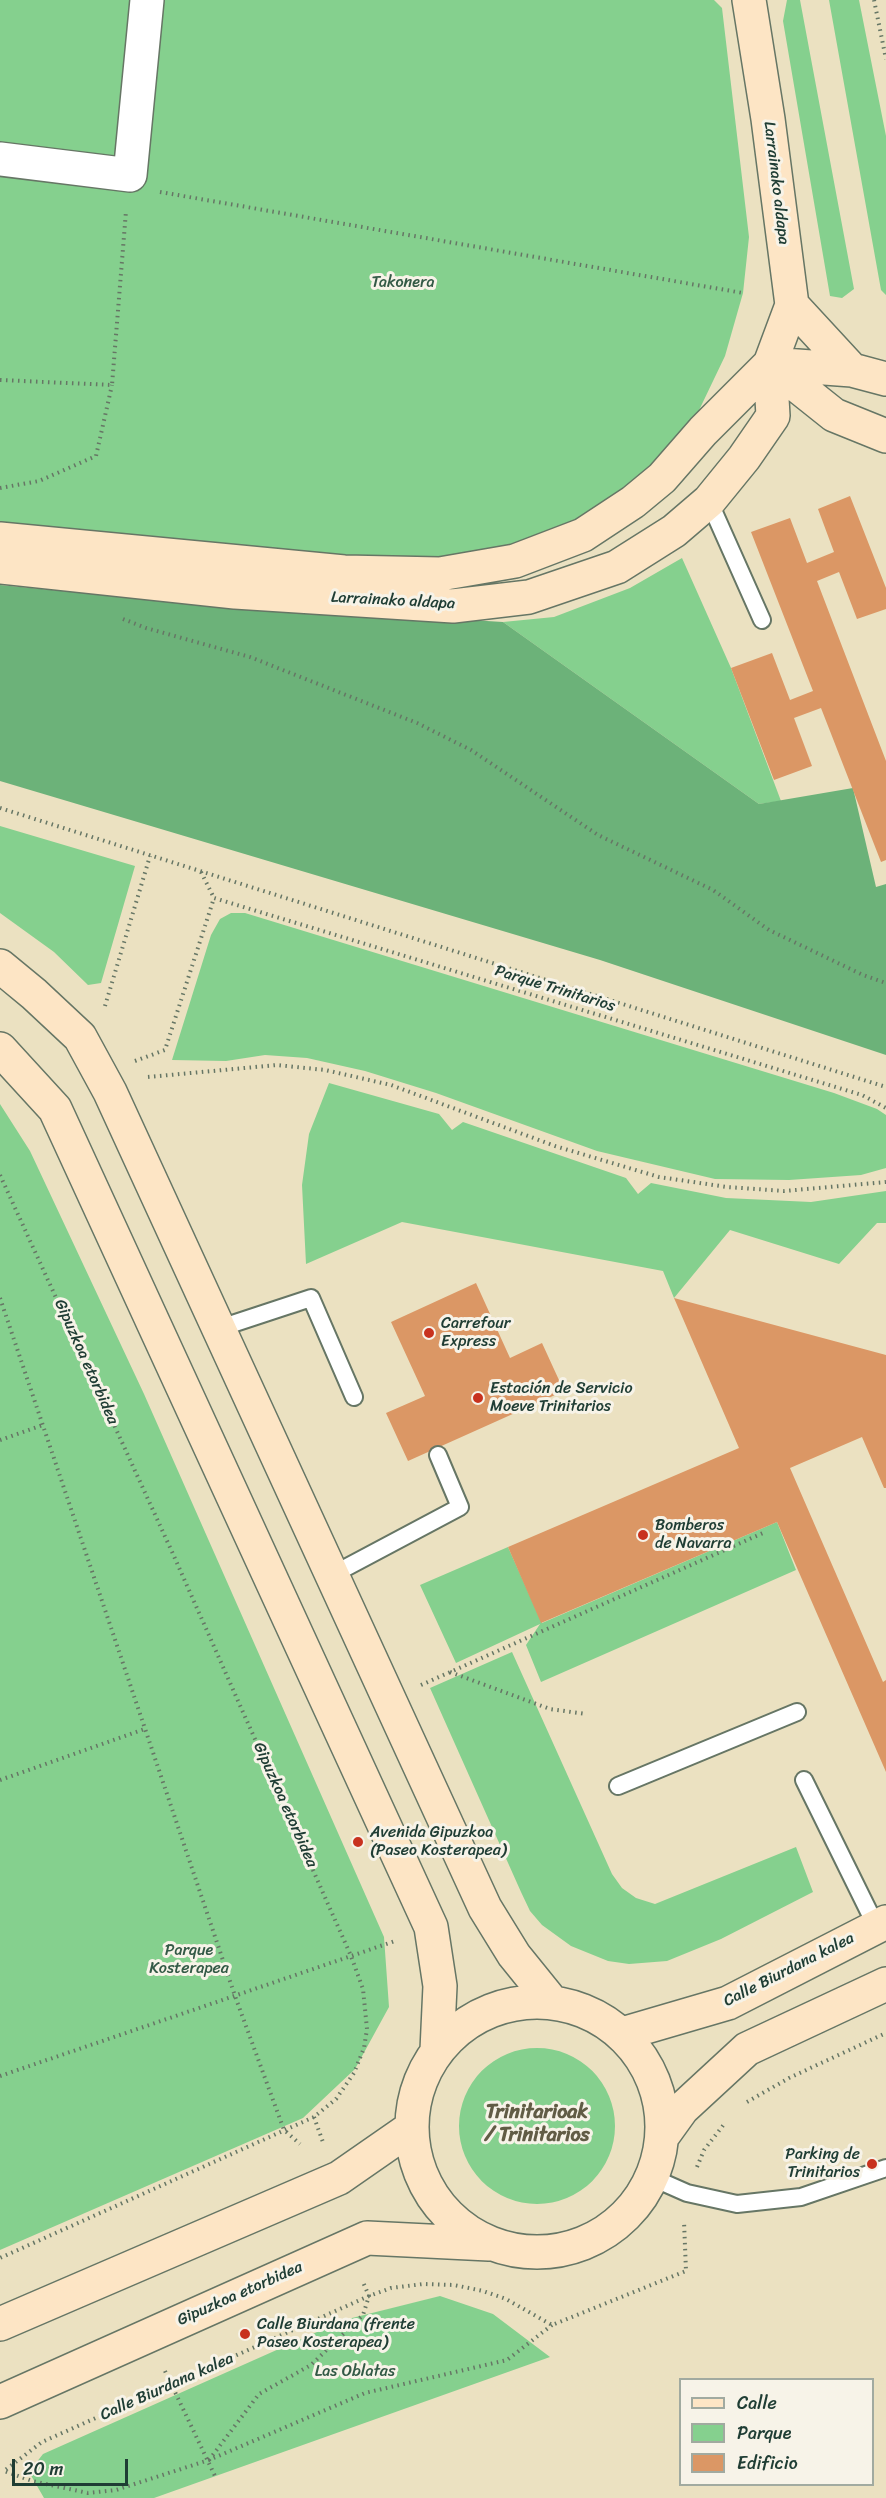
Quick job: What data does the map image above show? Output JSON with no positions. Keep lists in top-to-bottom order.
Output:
{
  "streets": {
    "street": ["Larrainako aldapa", "Gipuzkoa etorbidea", "Calle Biurdana kalea"],
    "path": ["Parque Trinitarios"]
  },
  "districts": ["Trinitarioak / Trinitarios"],
  "parks": ["Takonera", "Parque Kosterapea", "Las Oblatas"],
  "places": [
    "Carrefour Express",
    "Estación de Servicio Moeve Trinitarios",
    "Bomberos de Navarra",
    "Avenida Gipuzkoa (Paseo Kosterapea)",
    "Parking de Trinitarios",
    "Calle Biurdana (frente Paseo Kosterapea)"
  ],
  "legend": ["Calle", "Parque", "Edificio"],
  "scale_bar": "20 m"
}
